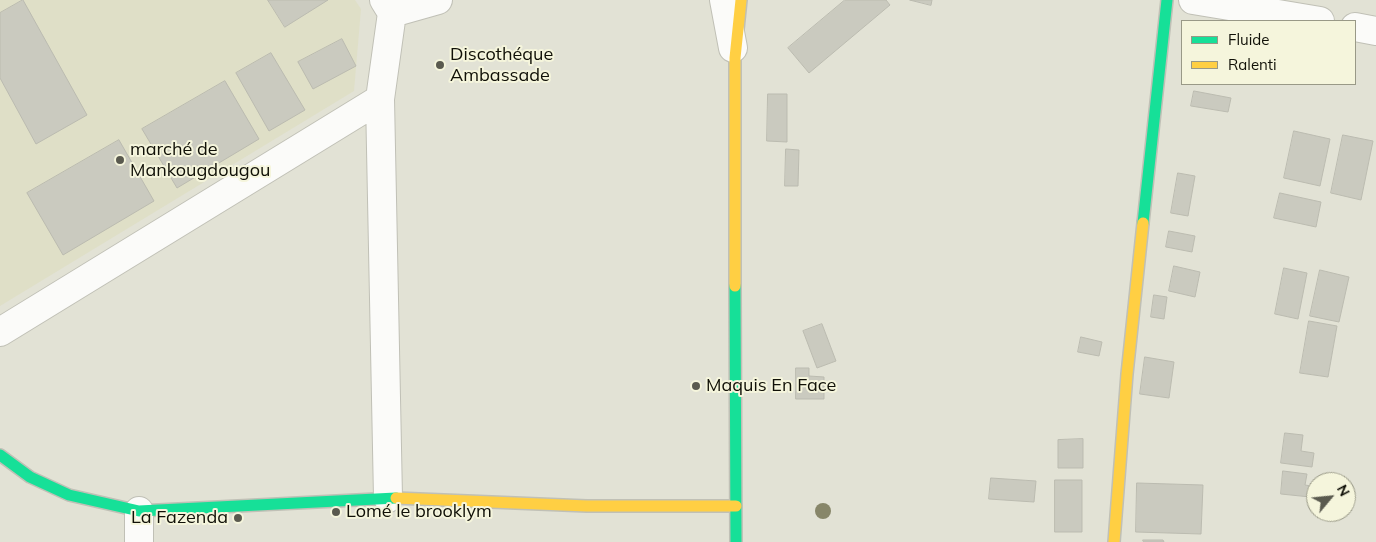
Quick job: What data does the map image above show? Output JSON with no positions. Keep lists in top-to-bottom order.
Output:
{
  "places": [
    "Discothéque Ambassade",
    "marché de Mankougdougou",
    "Maquis En Face",
    "Lomé le brooklym",
    "La Fazenda"
  ],
  "legend": ["Fluide", "Ralenti"],
  "north": "top right"
}
